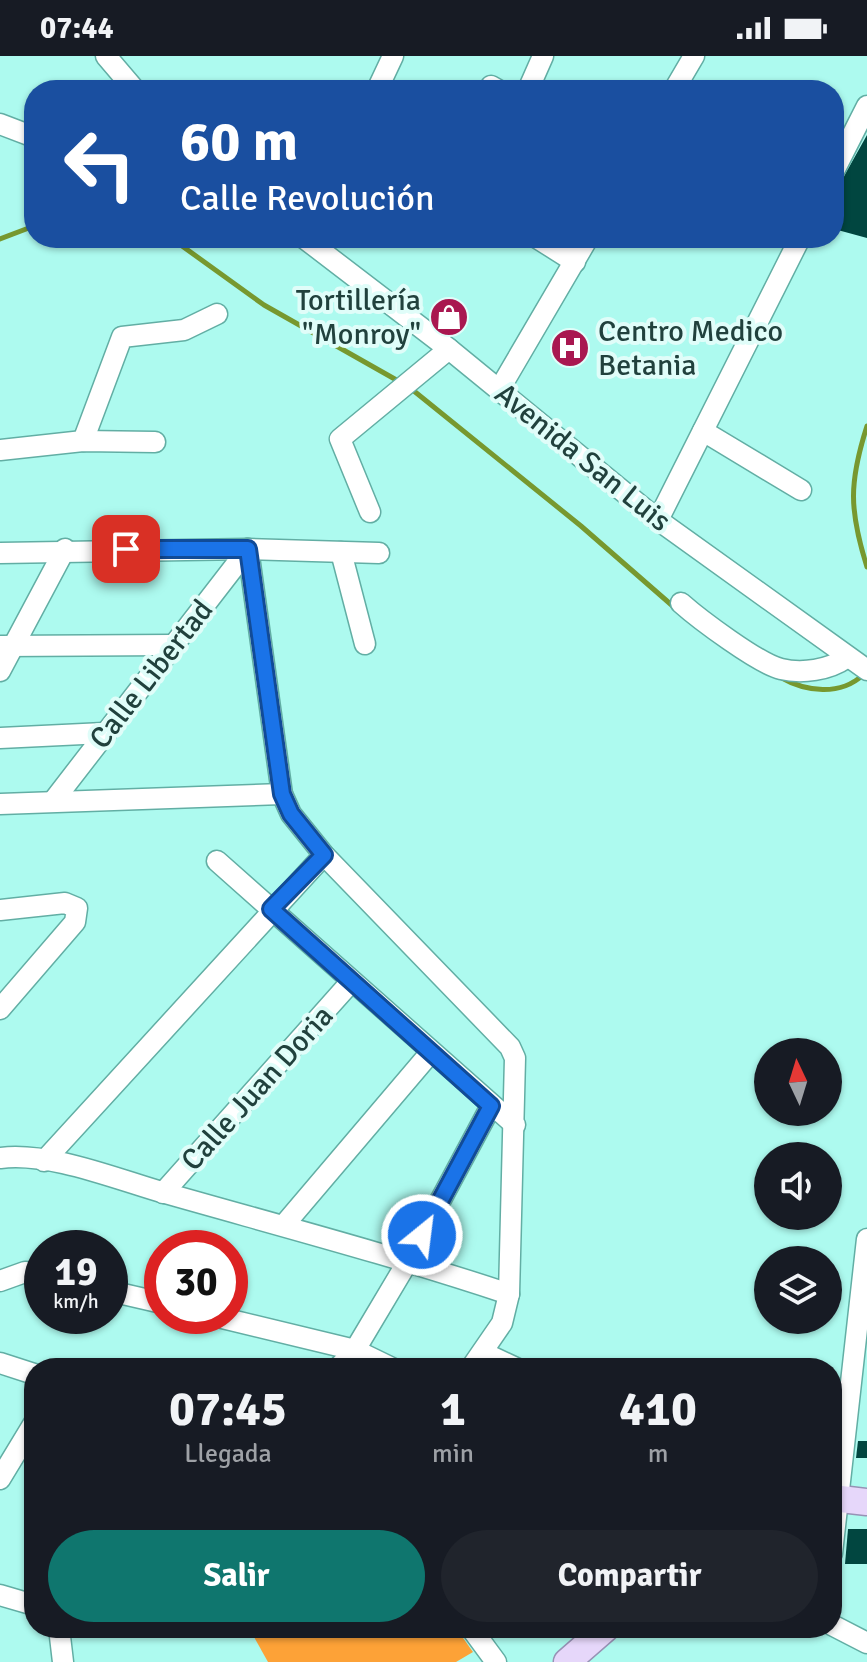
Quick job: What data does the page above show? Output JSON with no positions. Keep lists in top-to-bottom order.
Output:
{
  "streets": {
    "street": ["Avenida San Luis", "Calle Libertad", "Calle Juan Doria"]
  },
  "places": {
    "shop": ["Tortillería \"Monroy\""],
    "hospital": ["Centro Medico Betania"]
  },
  "north": "top",
  "page": {
    "status": "07:44",
    "turn": ["60 m", "Calle Revolución"],
    "speed": "19 km/h",
    "limit": "30",
    "eta": [
      "07:45",
      "Llegada",
      "1",
      "min",
      "410",
      "m"
    ],
    "buttons": ["Salir", "Compartir"]
  }
}
